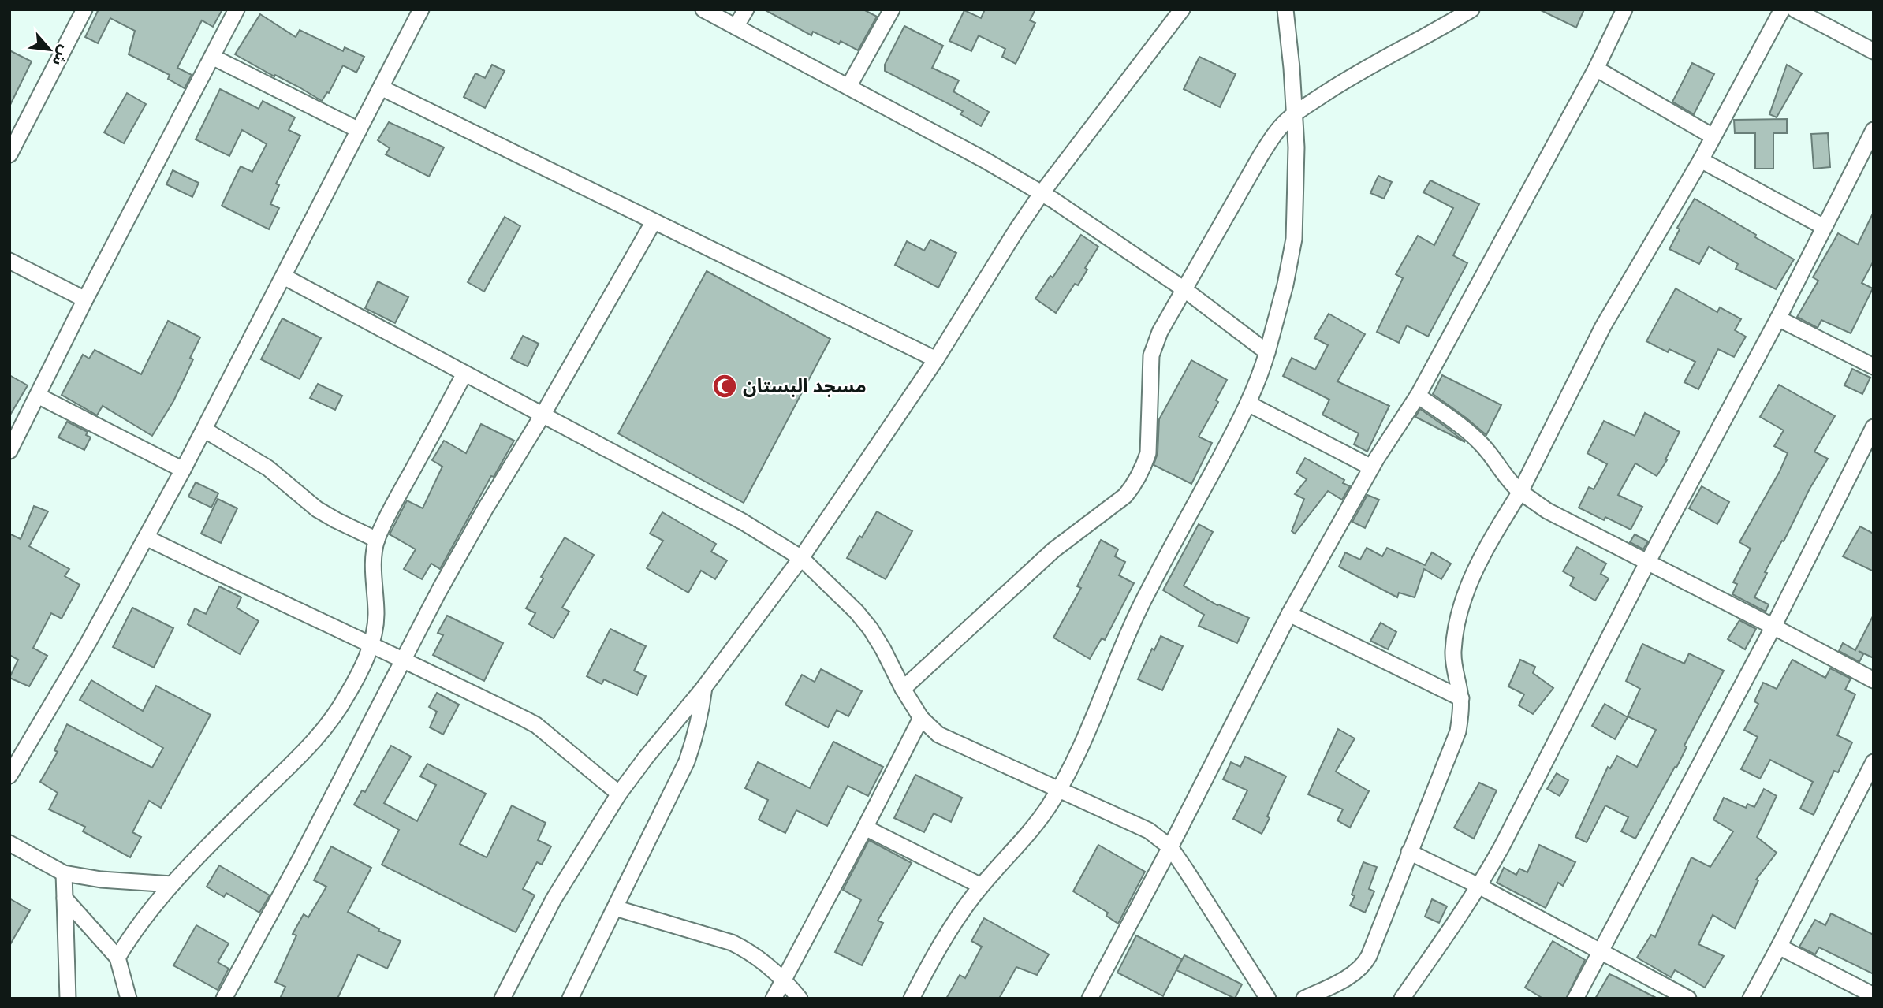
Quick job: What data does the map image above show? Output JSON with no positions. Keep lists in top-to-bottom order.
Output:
{
  "places": {
    "mosque": ["مسجد البستان"]
  },
  "north": "bottom right"
}
